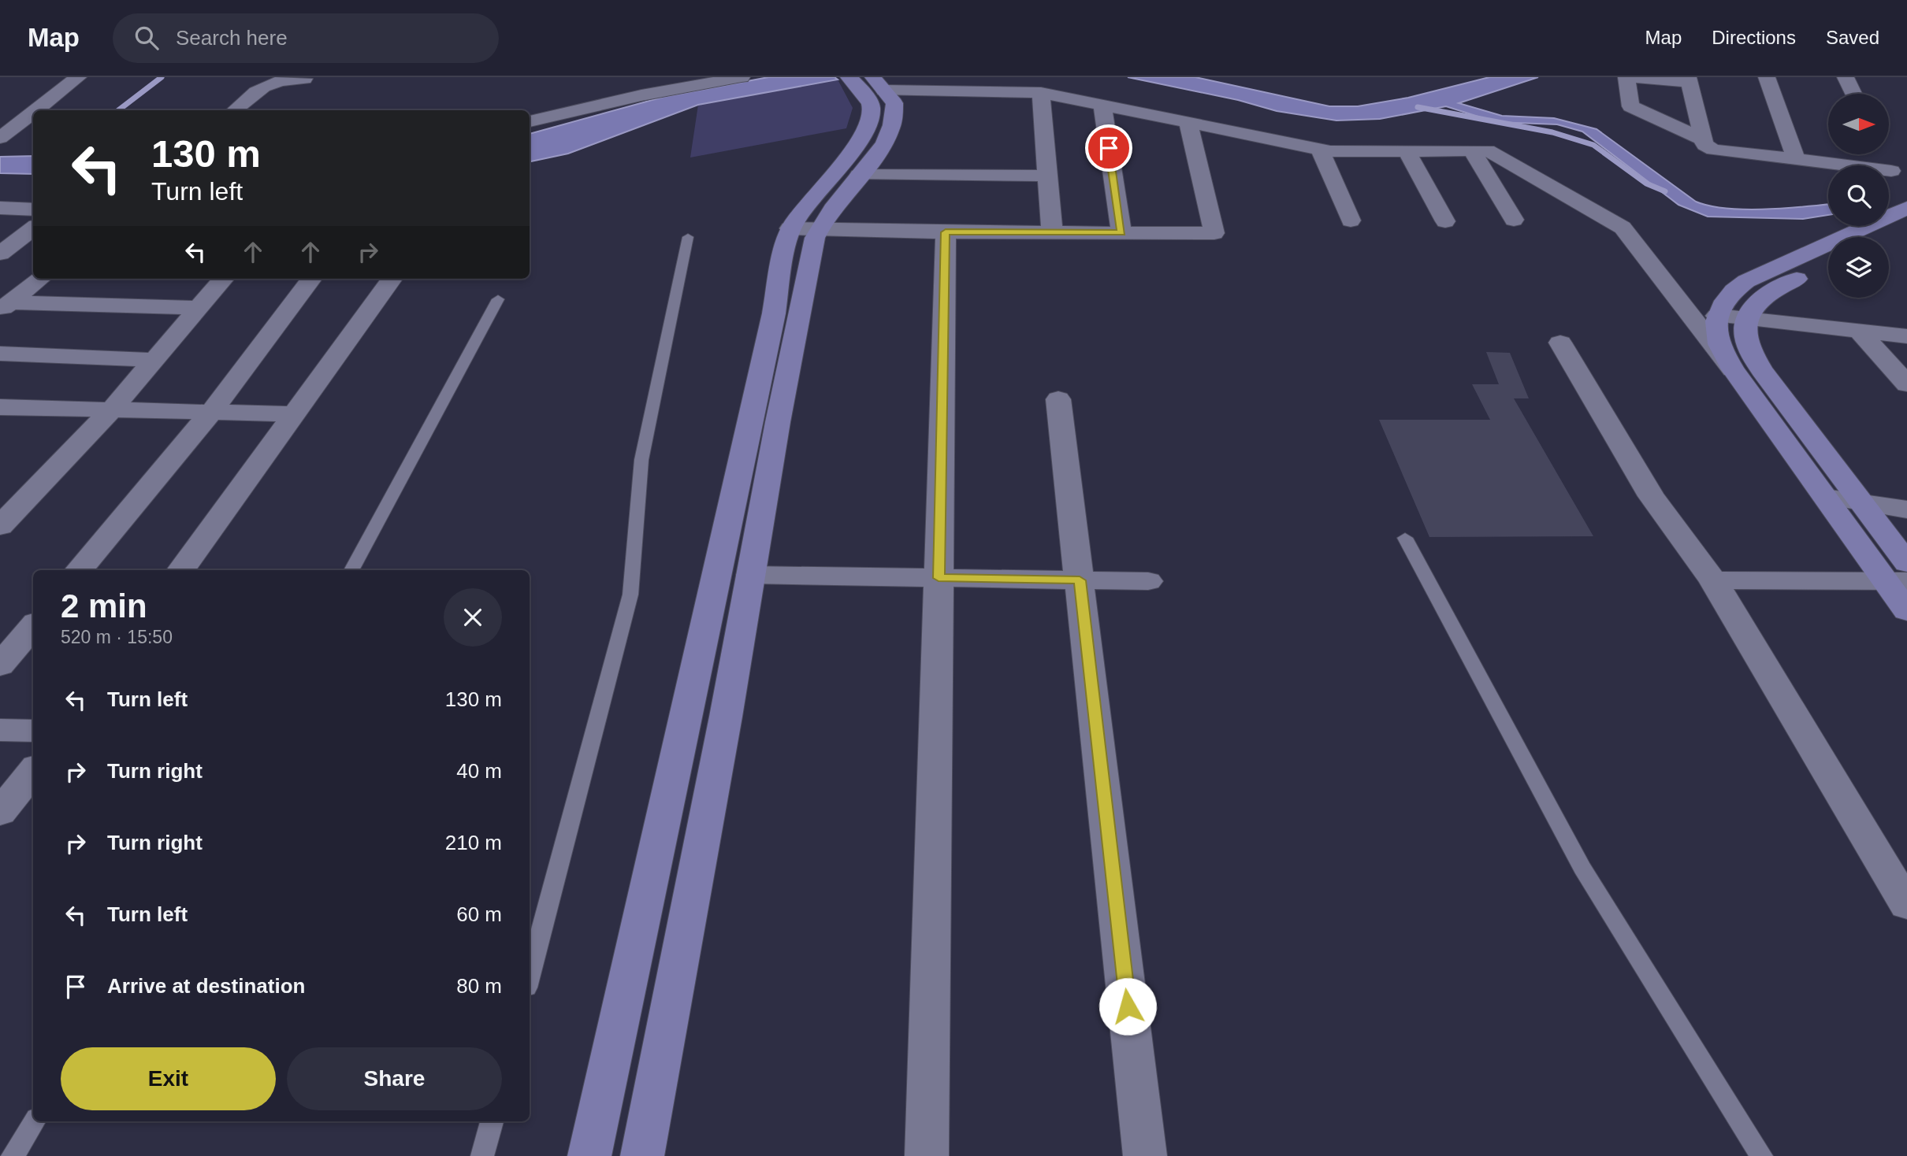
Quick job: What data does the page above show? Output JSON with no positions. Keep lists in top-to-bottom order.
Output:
{
  "north": "right",
  "page": {
    "header": "Map",
    "search": "Search here",
    "nav": ["Map", "Directions", "Saved"],
    "turn": ["130 m", "Turn left"],
    "heading": ["2 min", "520 m · 15:50"],
    "list": [
      {
        "name": "Turn left",
        "value": "130 m"
      },
      {
        "name": "Turn right",
        "value": "40 m"
      },
      {
        "name": "Turn right",
        "value": "210 m"
      },
      {
        "name": "Turn left",
        "value": "60 m"
      },
      {
        "name": "Arrive at destination",
        "value": "80 m"
      }
    ],
    "buttons": ["Exit", "Share"]
  }
}
